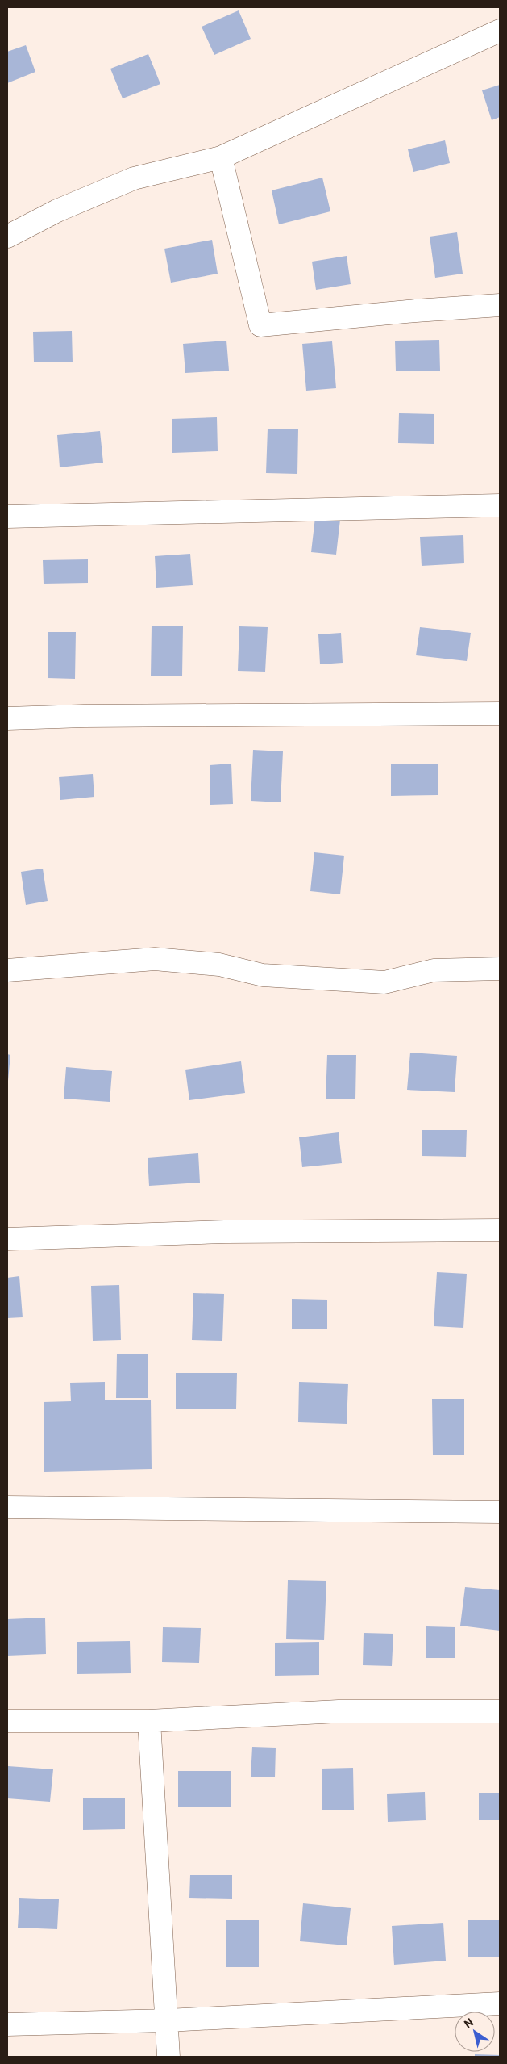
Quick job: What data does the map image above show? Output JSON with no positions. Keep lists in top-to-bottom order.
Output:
{
  "north": "top left"
}
